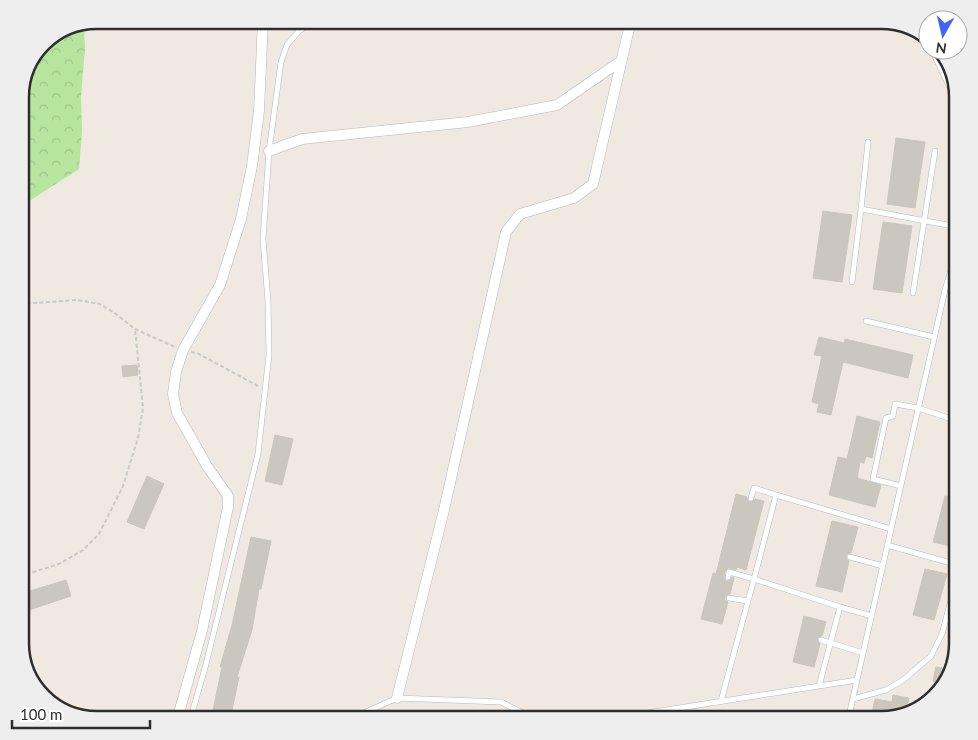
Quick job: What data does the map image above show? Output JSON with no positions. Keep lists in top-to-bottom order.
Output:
{
  "scale_bar": "100 m",
  "north": "bottom"
}
